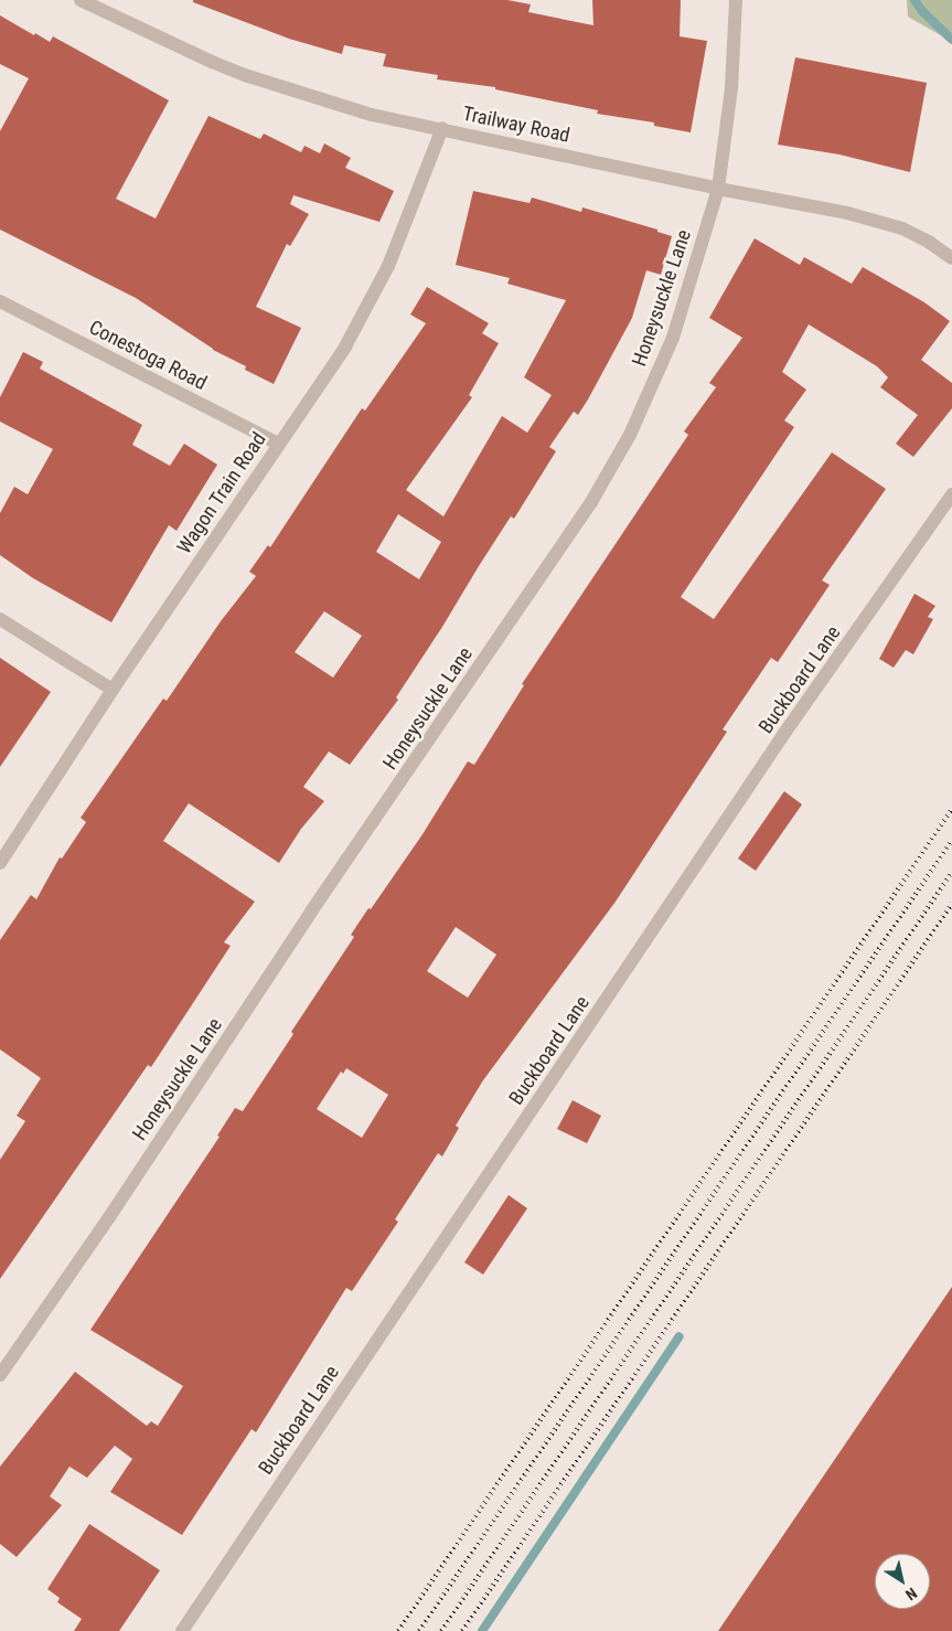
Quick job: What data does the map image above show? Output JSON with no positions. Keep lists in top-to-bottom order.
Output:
{
  "streets": {
    "street": [
      "Trailway Road",
      "Honeysuckle Lane",
      "Conestoga Road",
      "Wagon Train Road",
      "Buckboard Lane"
    ]
  },
  "crossings": [
    ["Trailway Road", "Honeysuckle Lane"],
    ["Trailway Road", "Wagon Train Road"],
    ["Conestoga Road", "Wagon Train Road"]
  ],
  "north": "bottom right"
}
